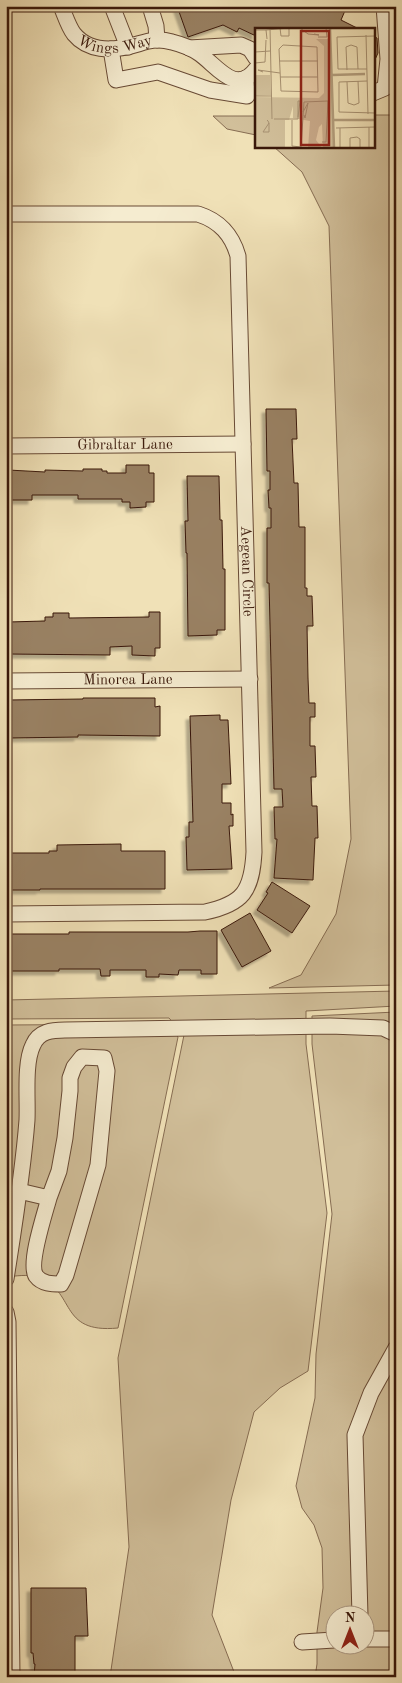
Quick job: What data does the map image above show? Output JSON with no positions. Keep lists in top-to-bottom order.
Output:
{
  "streets": {
    "street": [
      "Wings Way",
      "Gibraltar Lane",
      "Aegean Circle",
      "Minorea Lane"
    ]
  },
  "crossings": [
    ["Gibraltar Lane", "Aegean Circle"],
    ["Aegean Circle", "Minorea Lane"]
  ],
  "north": "top"
}
